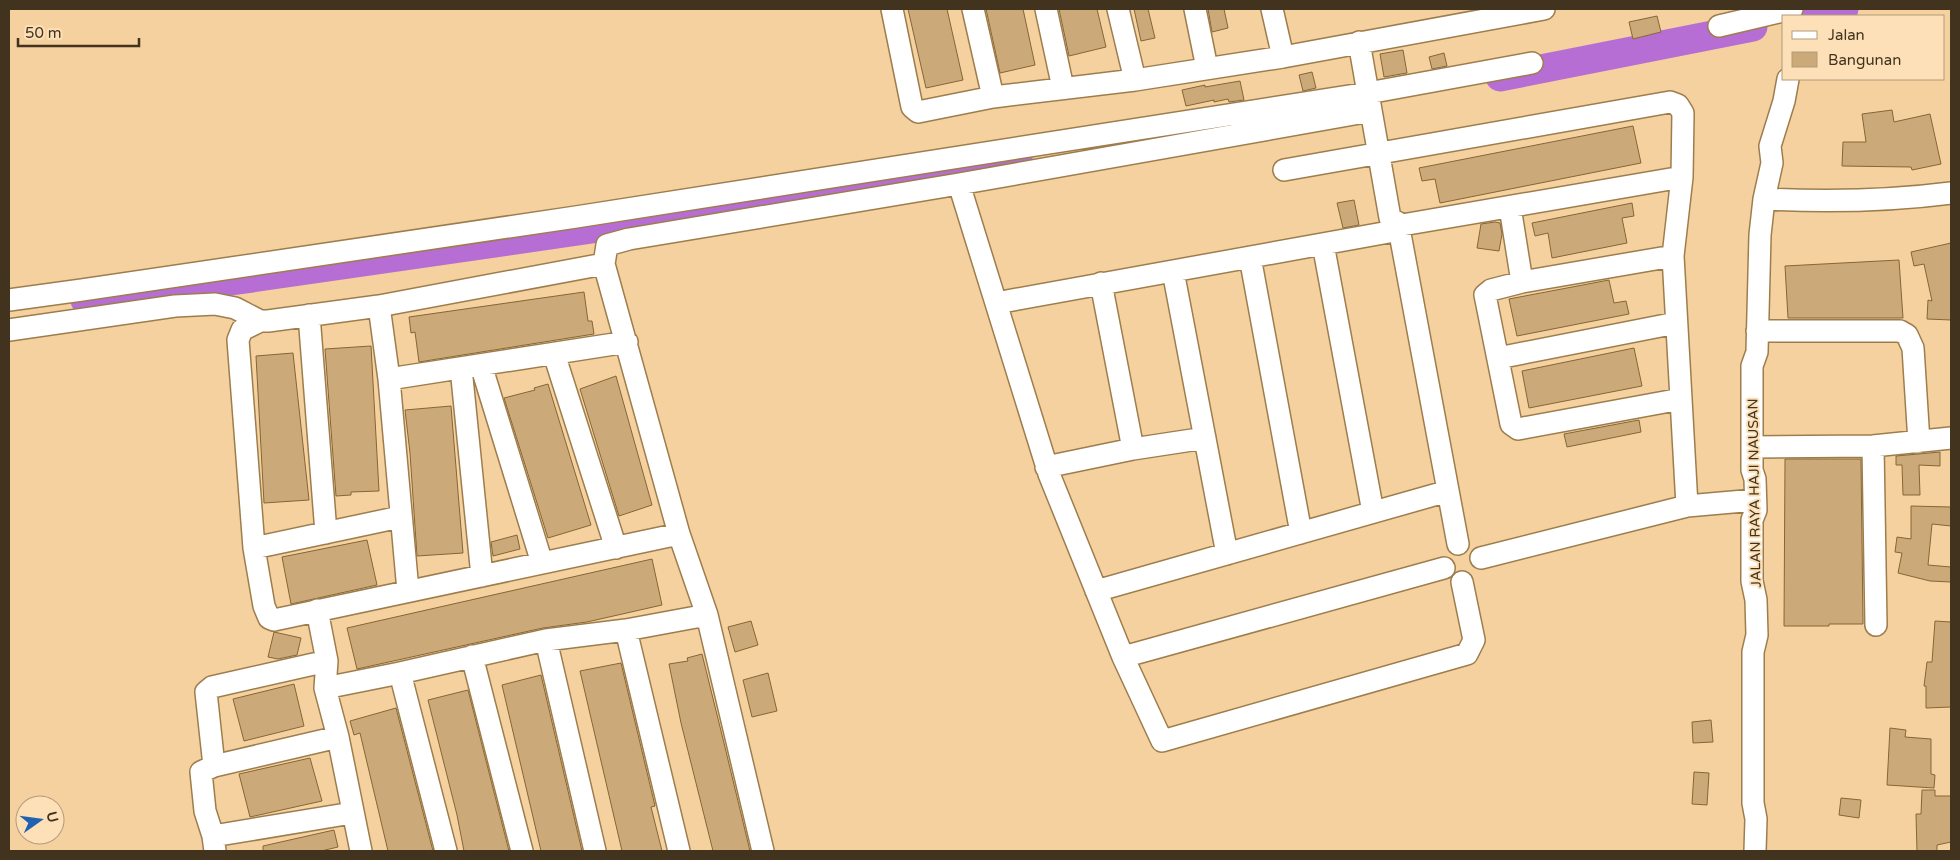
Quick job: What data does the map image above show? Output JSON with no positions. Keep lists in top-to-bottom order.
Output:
{
  "streets": {
    "street": ["JALAN RAYA HAJI NAUSAN"]
  },
  "legend": ["Jalan", "Bangunan"],
  "scale_bar": "50 m",
  "north": "right"
}
